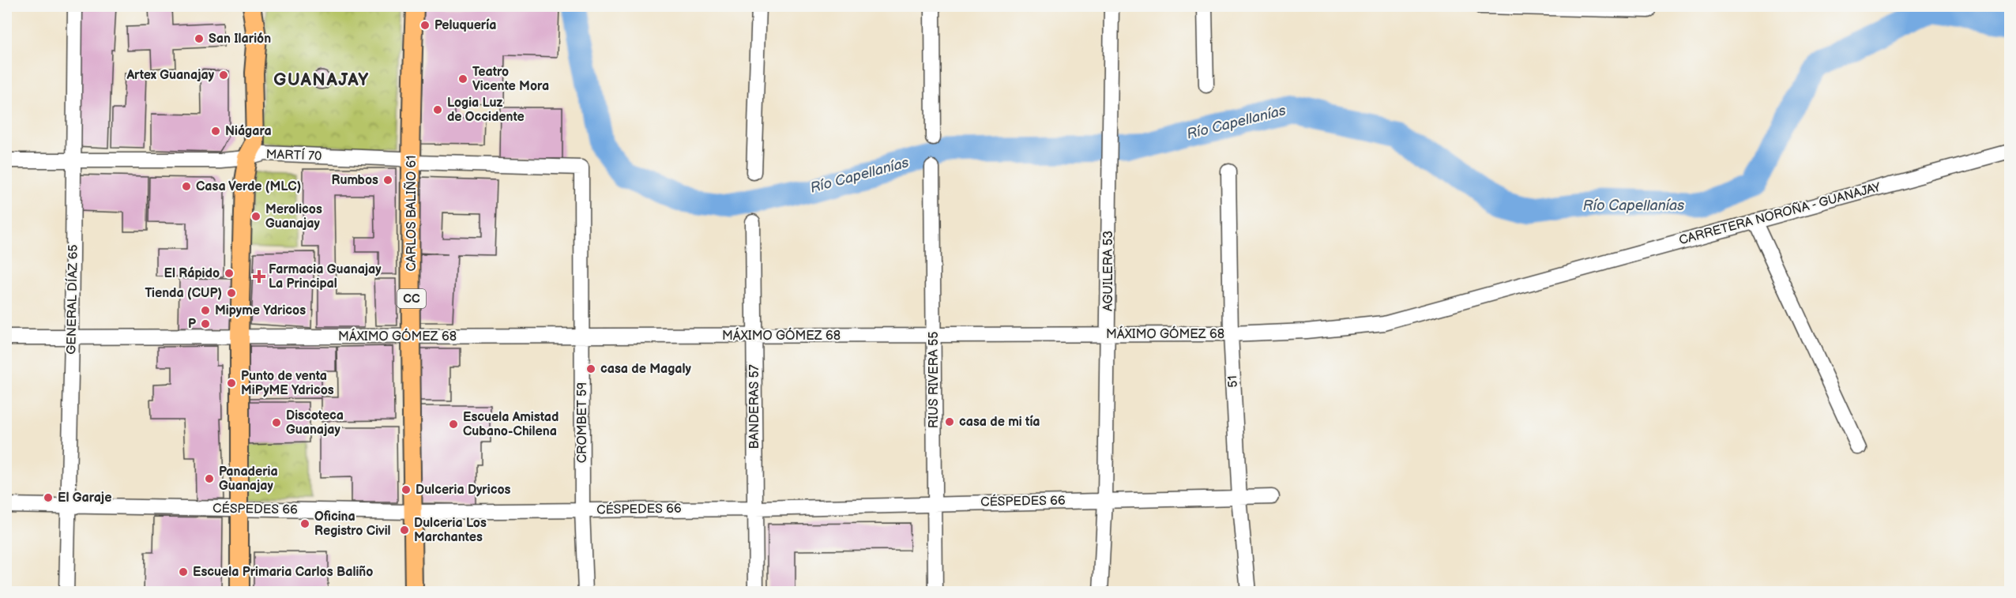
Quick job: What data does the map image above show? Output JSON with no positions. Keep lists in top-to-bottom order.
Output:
{
  "streets": {
    "main road": ["CARLOS BALIÑO 61", "CC"],
    "street": [
      "MARTÍ 70",
      "CARRETERA NOROÑA - GUANAJAY",
      "AGUILERA 53",
      "GENERAL DÍAZ 65",
      "MÁXIMO GÓMEZ 68",
      "RIUS RIVERA 55",
      "51",
      "BANDERAS 57",
      "CROMBET 59",
      "CÉSPEDES 66"
    ]
  },
  "crossings": [
    ["MARTÍ 70", "CARLOS BALIÑO 61"],
    ["MARTÍ 70", "GENERAL DÍAZ 65"],
    ["MARTÍ 70", "CROMBET 59"],
    ["CARLOS BALIÑO 61", "MÁXIMO GÓMEZ 68"],
    ["CARLOS BALIÑO 61", "CÉSPEDES 66"],
    ["CARRETERA NOROÑA - GUANAJAY", "MÁXIMO GÓMEZ 68"],
    ["AGUILERA 53", "MÁXIMO GÓMEZ 68"],
    ["AGUILERA 53", "CÉSPEDES 66"],
    ["GENERAL DÍAZ 65", "MÁXIMO GÓMEZ 68"],
    ["GENERAL DÍAZ 65", "CÉSPEDES 66"],
    ["MÁXIMO GÓMEZ 68", "RIUS RIVERA 55"],
    ["MÁXIMO GÓMEZ 68", "51"],
    ["MÁXIMO GÓMEZ 68", "BANDERAS 57"],
    ["MÁXIMO GÓMEZ 68", "CROMBET 59"],
    ["RIUS RIVERA 55", "CÉSPEDES 66"],
    ["51", "CÉSPEDES 66"],
    ["BANDERAS 57", "CÉSPEDES 66"],
    ["CROMBET 59", "CÉSPEDES 66"]
  ],
  "districts": ["GUANAJAY"],
  "water": ["Río Capellanías"],
  "places": {
    "other": [
      "Peluquería",
      "San Ilarión",
      "Artex Guanajay",
      "Teatro Vicente Mora",
      "Logia Luz de Occidente",
      "Niágara",
      "Rumbos",
      "Casa Verde (MLC)",
      "Merolicos Guanajay",
      "El Rápido",
      "Tienda (CUP)",
      "Mipyme Ydricos",
      "P",
      "casa de Magaly",
      "Punto de venta MiPyME Ydricos",
      "casa de mi tía",
      "Discoteca Guanajay",
      "Escuela Amistad Cubano-Chilena",
      "Panaderia Guanajay",
      "Dulceria Dyricos",
      "El Garaje",
      "Oficina Registro Civil",
      "Dulceria Los Marchantes",
      "Escuela Primaria Carlos Baliño"
    ],
    "health": ["Farmacia Guanajay La Principal"]
  }
}
